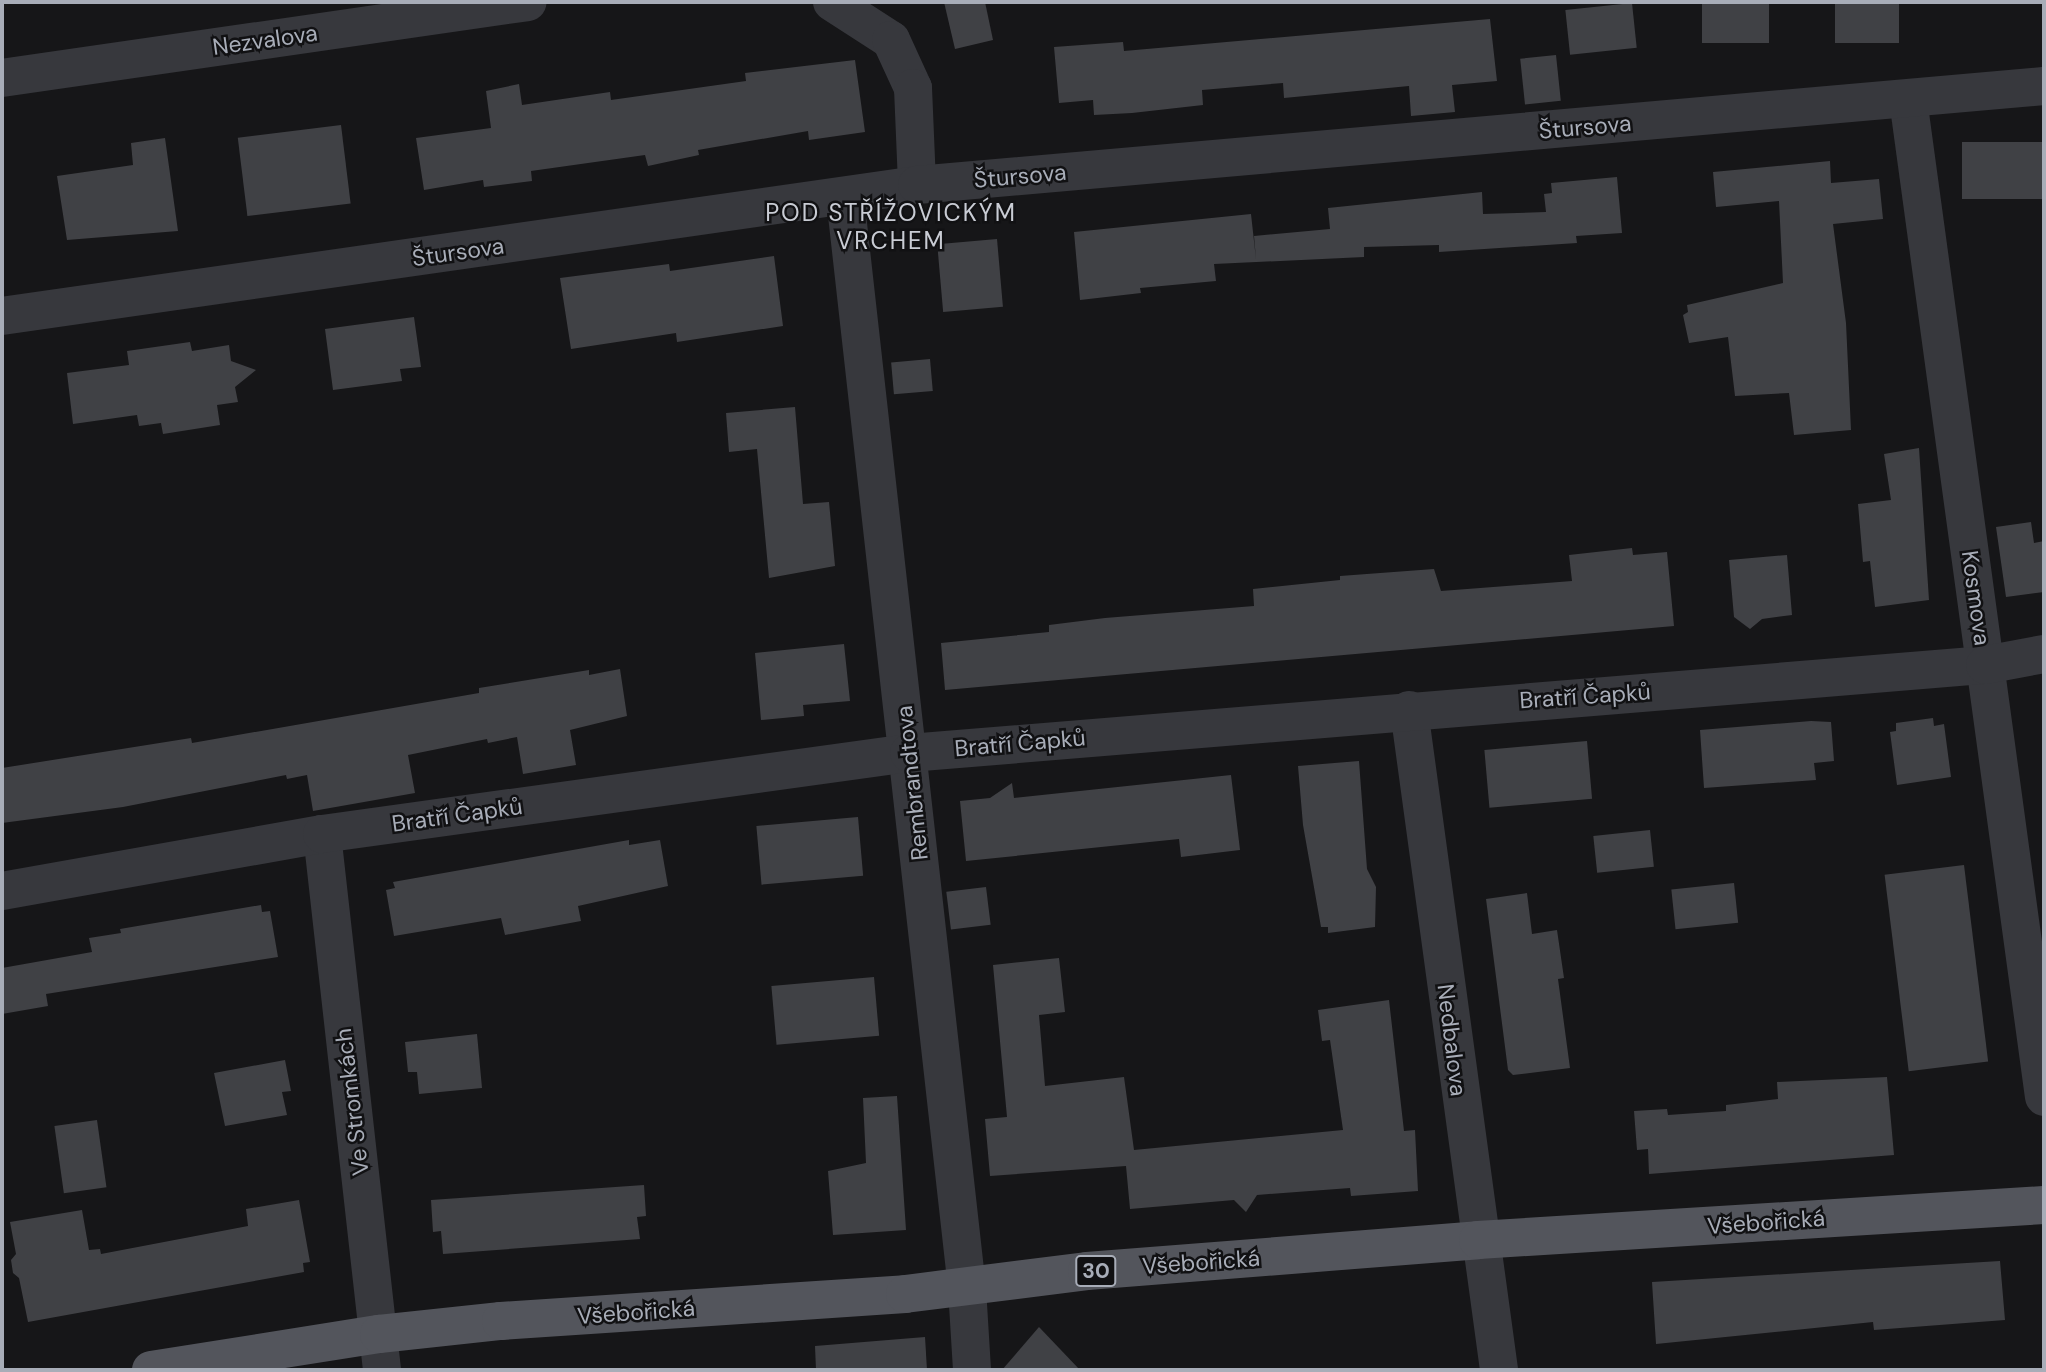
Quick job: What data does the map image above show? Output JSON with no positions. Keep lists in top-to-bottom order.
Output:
{
  "streets": {
    "main road": ["Všebořická", "30"],
    "street": [
      "Nezvalova",
      "Štursova",
      "Kosmova",
      "Bratří Čapků",
      "Rembrandtova",
      "Nedbalova",
      "Ve Stromkách"
    ]
  },
  "crossings": [
    ["Štursova", "Kosmova"],
    ["Štursova", "Rembrandtova"],
    ["Kosmova", "Bratří Čapků"],
    ["Bratří Čapků", "Rembrandtova"],
    ["Bratří Čapků", "Nedbalova"],
    ["Bratří Čapků", "Ve Stromkách"],
    ["Rembrandtova", "Všebořická"],
    ["Nedbalova", "Všebořická"],
    ["Ve Stromkách", "Všebořická"]
  ],
  "districts": ["POD STŘÍŽOVICKÝM VRCHEM"]
}
